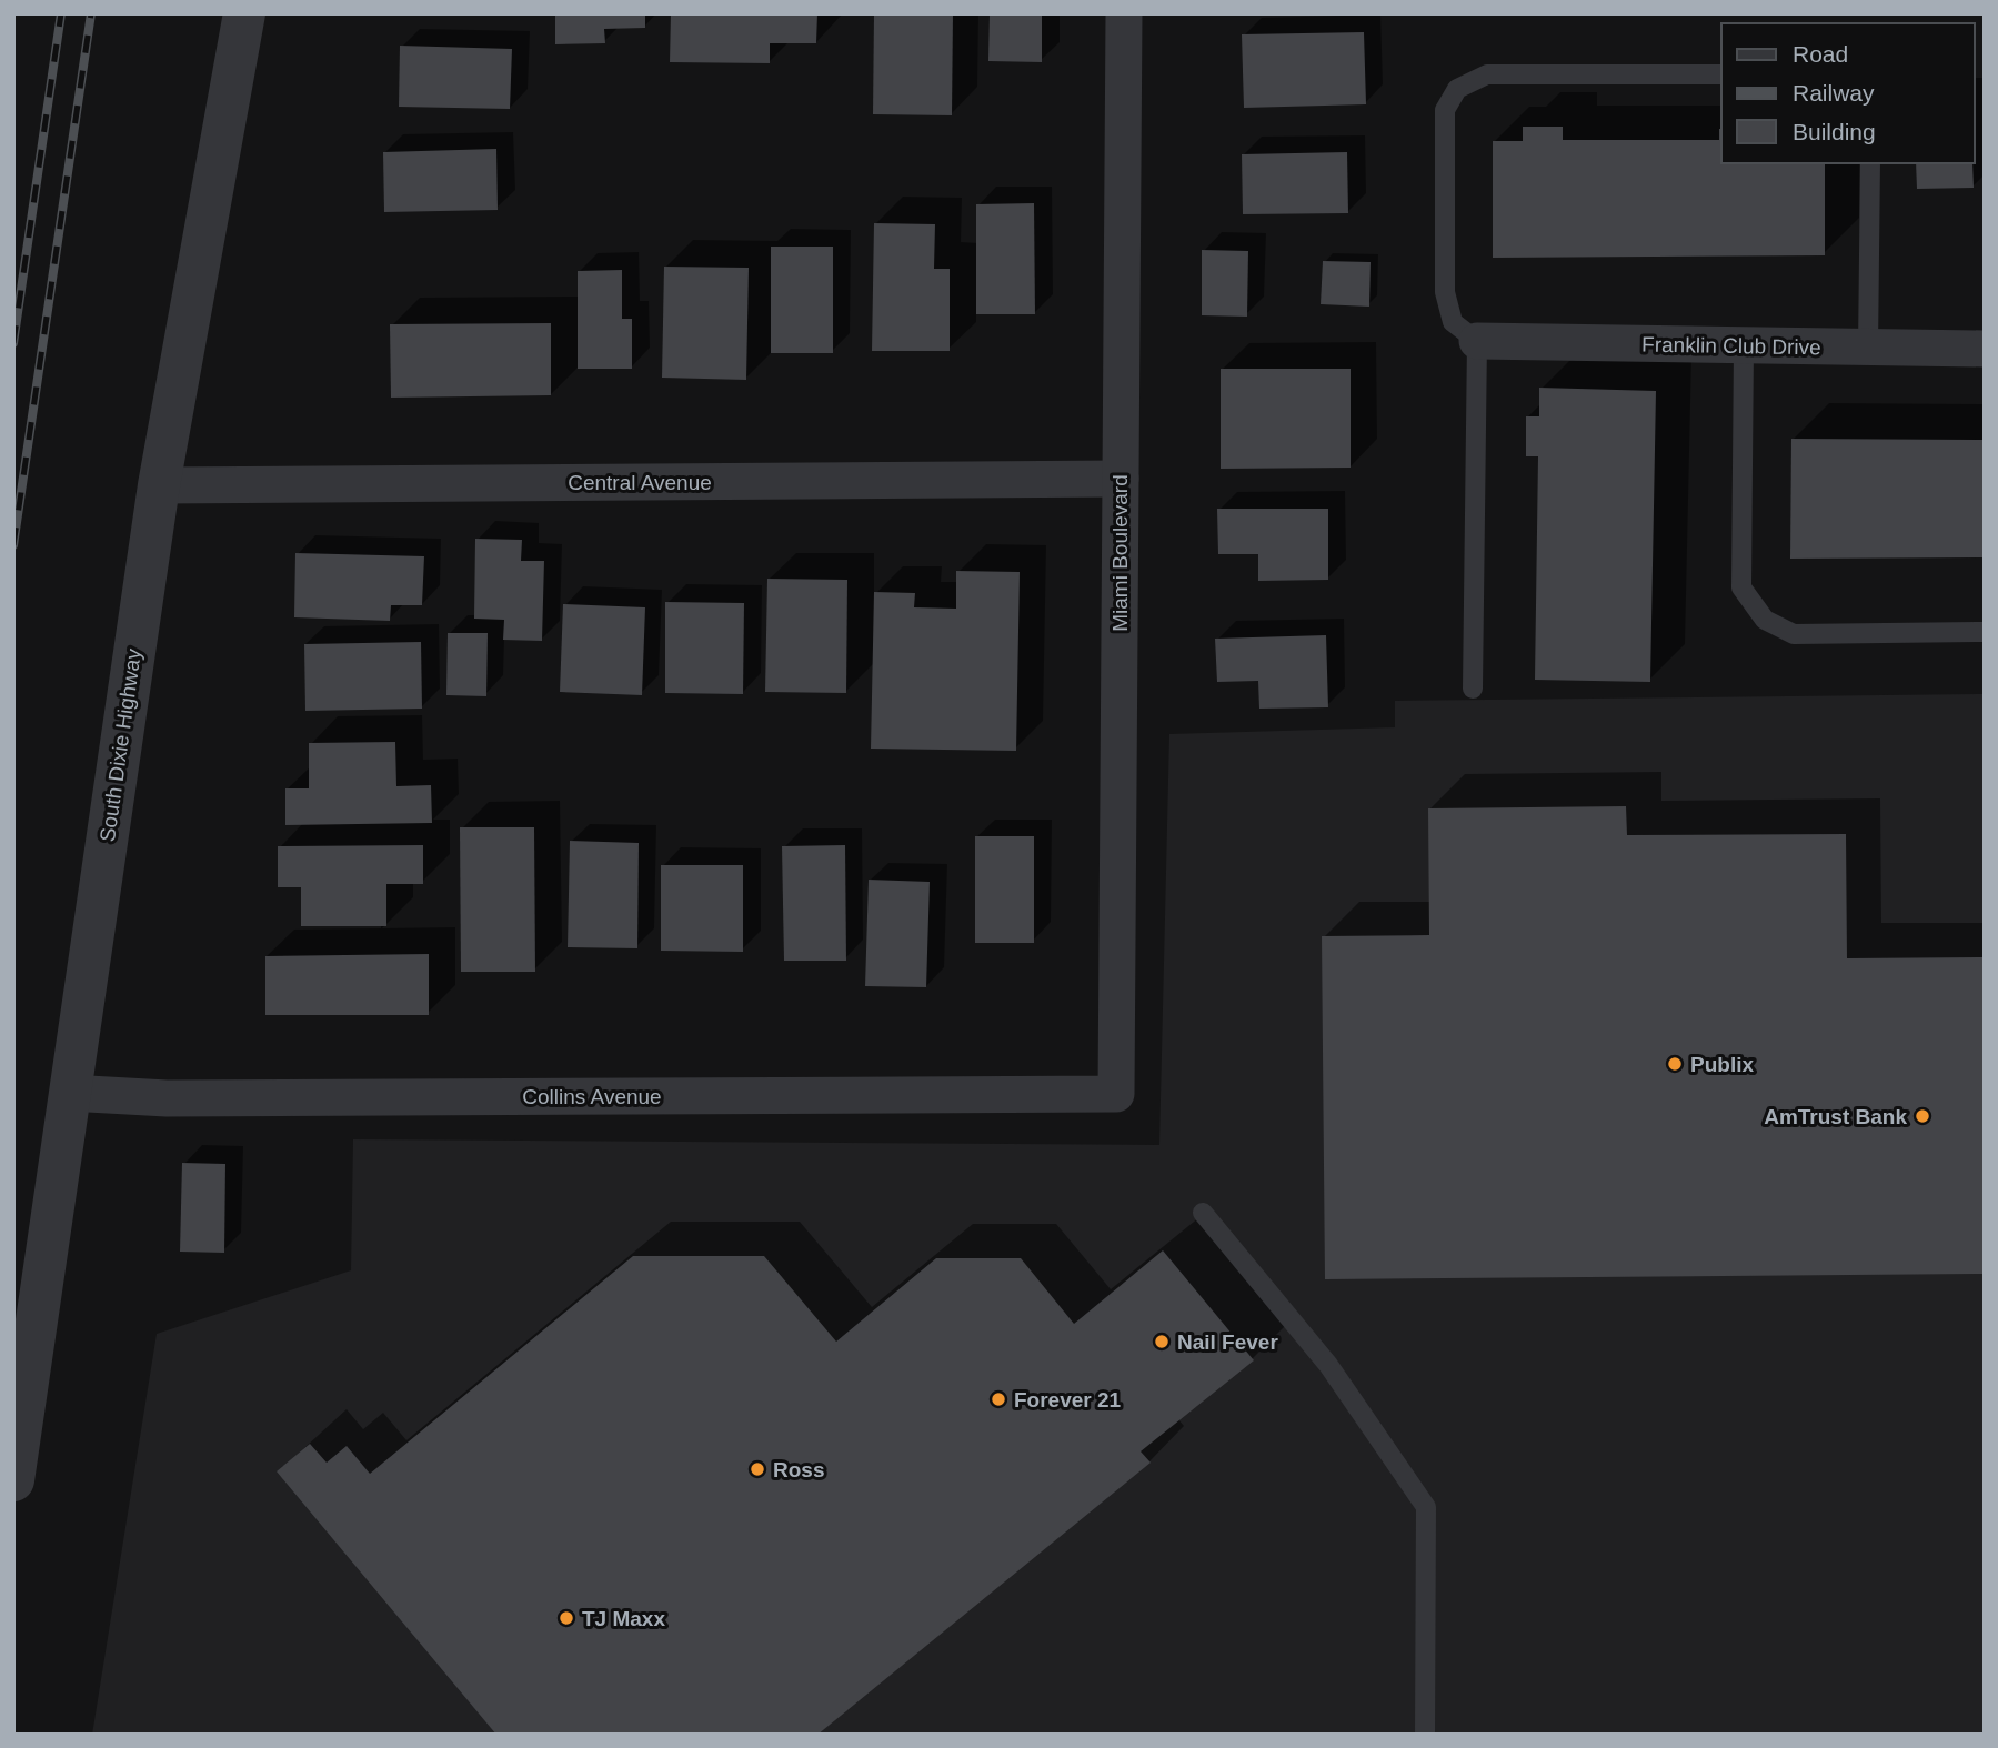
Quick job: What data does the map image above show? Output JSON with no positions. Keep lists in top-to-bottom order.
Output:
{
  "streets": {
    "street": [
      "Franklin Club Drive",
      "Central Avenue",
      "Miami Boulevard",
      "South Dixie Highway",
      "Collins Avenue"
    ]
  },
  "crossings": [
    ["Central Avenue", "Miami Boulevard"],
    ["Central Avenue", "South Dixie Highway"],
    ["Miami Boulevard", "Collins Avenue"],
    ["South Dixie Highway", "Collins Avenue"]
  ],
  "places": [
    "Publix",
    "AmTrust Bank",
    "Nail Fever",
    "Forever 21",
    "Ross",
    "TJ Maxx"
  ],
  "legend": ["Road", "Railway", "Building"]
}
